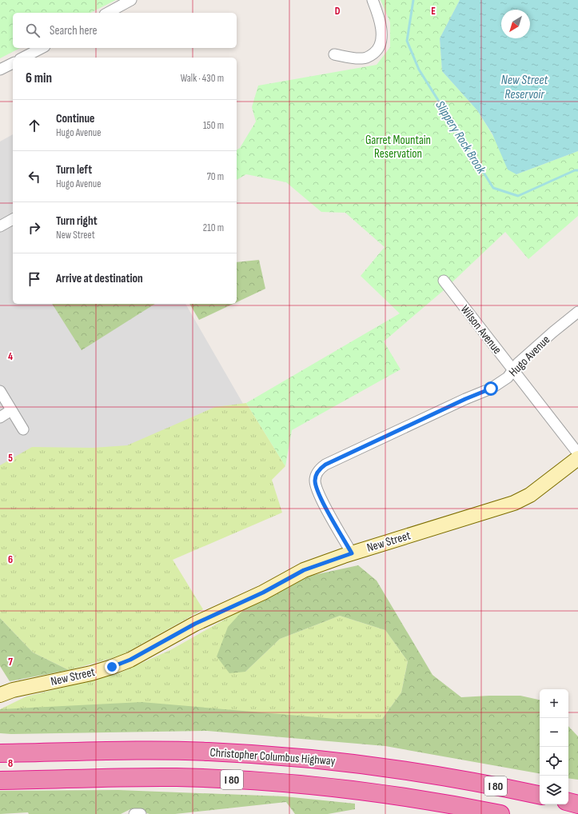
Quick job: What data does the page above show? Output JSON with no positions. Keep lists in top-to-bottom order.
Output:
{
  "streets": {
    "highway": ["Christopher Columbus Highway", "I 80"],
    "street": ["Wilson Avenue", "Hugo Avenue", "New Street"]
  },
  "crossings": [
    ["Wilson Avenue", "Hugo Avenue"],
    ["Hugo Avenue", "New Street"]
  ],
  "water": ["New Street Reservoir", "Slippery Rock Brook"],
  "parks": ["Garret Mountain Reservation"],
  "north": "bottom left",
  "page": {
    "search": "Search here",
    "heading": ["6 min", "Walk · 430 m"],
    "list": [
      ["Continue", "Hugo Avenue", "150 m"],
      ["Turn left", "Hugo Avenue", "70 m"],
      ["Turn right", "New Street", "210 m"],
      "Arrive at destination"
    ],
    "map_buttons": ["+", "−"]
  },
  "grid": {
    "columns": ["D", "E"],
    "rows": [
      "4",
      "5",
      "6",
      "7",
      "8"
    ]
  }
}
